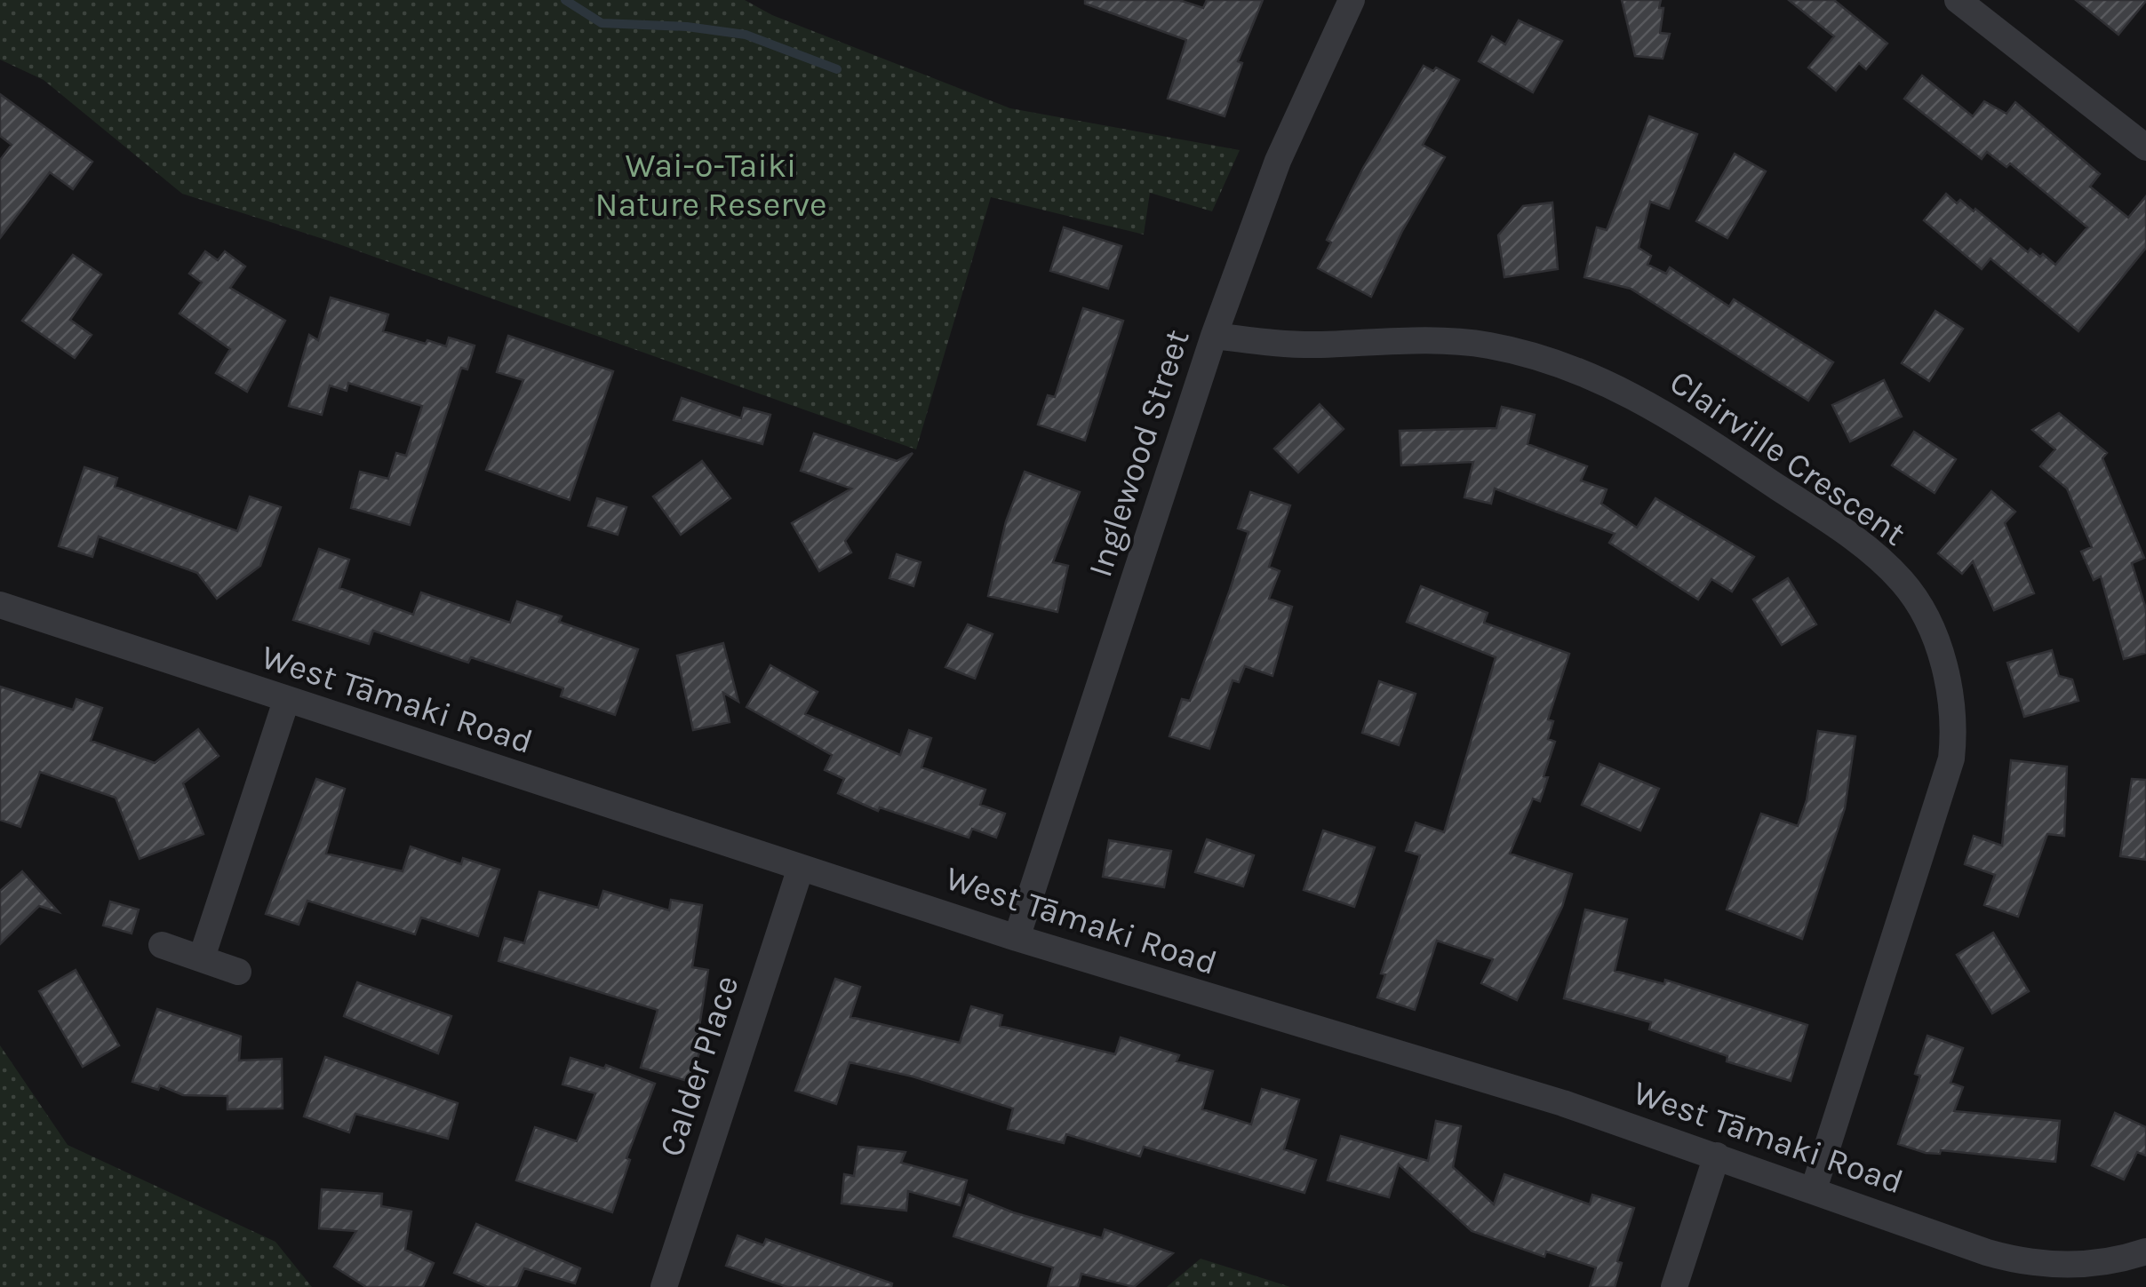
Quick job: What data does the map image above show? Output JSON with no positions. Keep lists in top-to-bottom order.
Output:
{
  "streets": {
    "street": [
      "Inglewood Street",
      "Clairville Crescent",
      "West Tāmaki Road",
      "Calder Place"
    ]
  },
  "crossings": [
    ["Inglewood Street", "Clairville Crescent"],
    ["Inglewood Street", "West Tāmaki Road"],
    ["Clairville Crescent", "West Tāmaki Road"],
    ["West Tāmaki Road", "Calder Place"]
  ],
  "parks": ["Wai-o-Taiki Nature Reserve"]
}
